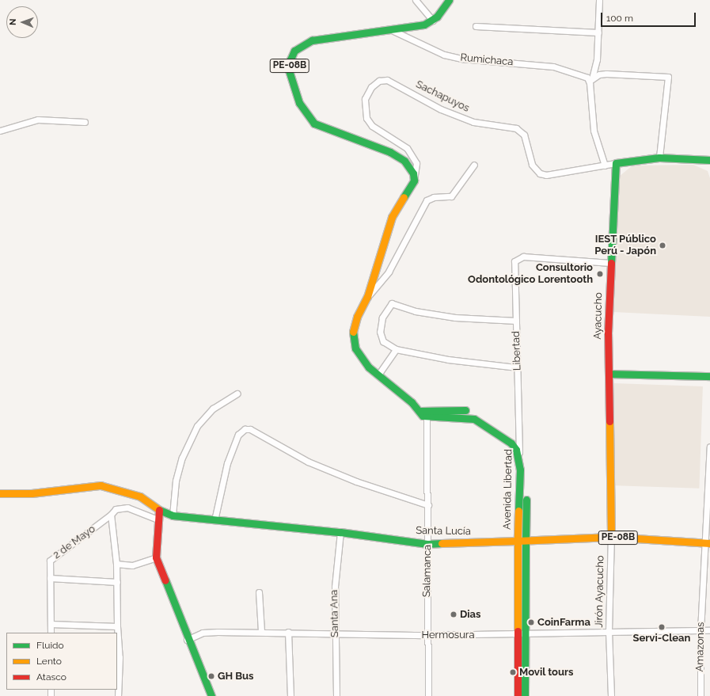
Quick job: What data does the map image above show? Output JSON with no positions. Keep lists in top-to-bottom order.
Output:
{
  "streets": {
    "main road": [
      "PE-08B",
      "Sachapuyos",
      "Ayacucho",
      "Avenida Libertad",
      "Santa Lucía",
      "Jirón Ayacucho"
    ],
    "street": [
      "Rumichaca",
      "Libertad",
      "2 de Mayo",
      "Salamanca",
      "Santa Ana",
      "Hermosura",
      "Amazonas"
    ]
  },
  "crossings": [
    ["Rumichaca", "PE-08B"],
    ["PE-08B", "Sachapuyos"],
    ["Sachapuyos", "Ayacucho"],
    ["Ayacucho", "Libertad"],
    ["Ayacucho", "Jirón Ayacucho"],
    ["Libertad", "Avenida Libertad"],
    ["Avenida Libertad", "Santa Lucía"],
    ["Avenida Libertad", "Hermosura"],
    ["Santa Lucía", "Salamanca"],
    ["Santa Lucía", "Jirón Ayacucho"],
    ["Santa Lucía", "Santa Ana"],
    ["Santa Lucía", "Amazonas"],
    ["Salamanca", "Hermosura"],
    ["Jirón Ayacucho", "Hermosura"],
    ["Santa Ana", "Hermosura"],
    ["Hermosura", "Amazonas"]
  ],
  "places": [
    "IEST Público Perú - Japón",
    "Consultorio Odontológico Lorentooth",
    "Dias",
    "CoinFarma",
    "Servi-Clean",
    "Movil tours",
    "GH Bus"
  ],
  "legend": ["Fluido", "Lento", "Atasco"],
  "scale_bar": "100 m",
  "north": "left"
}
